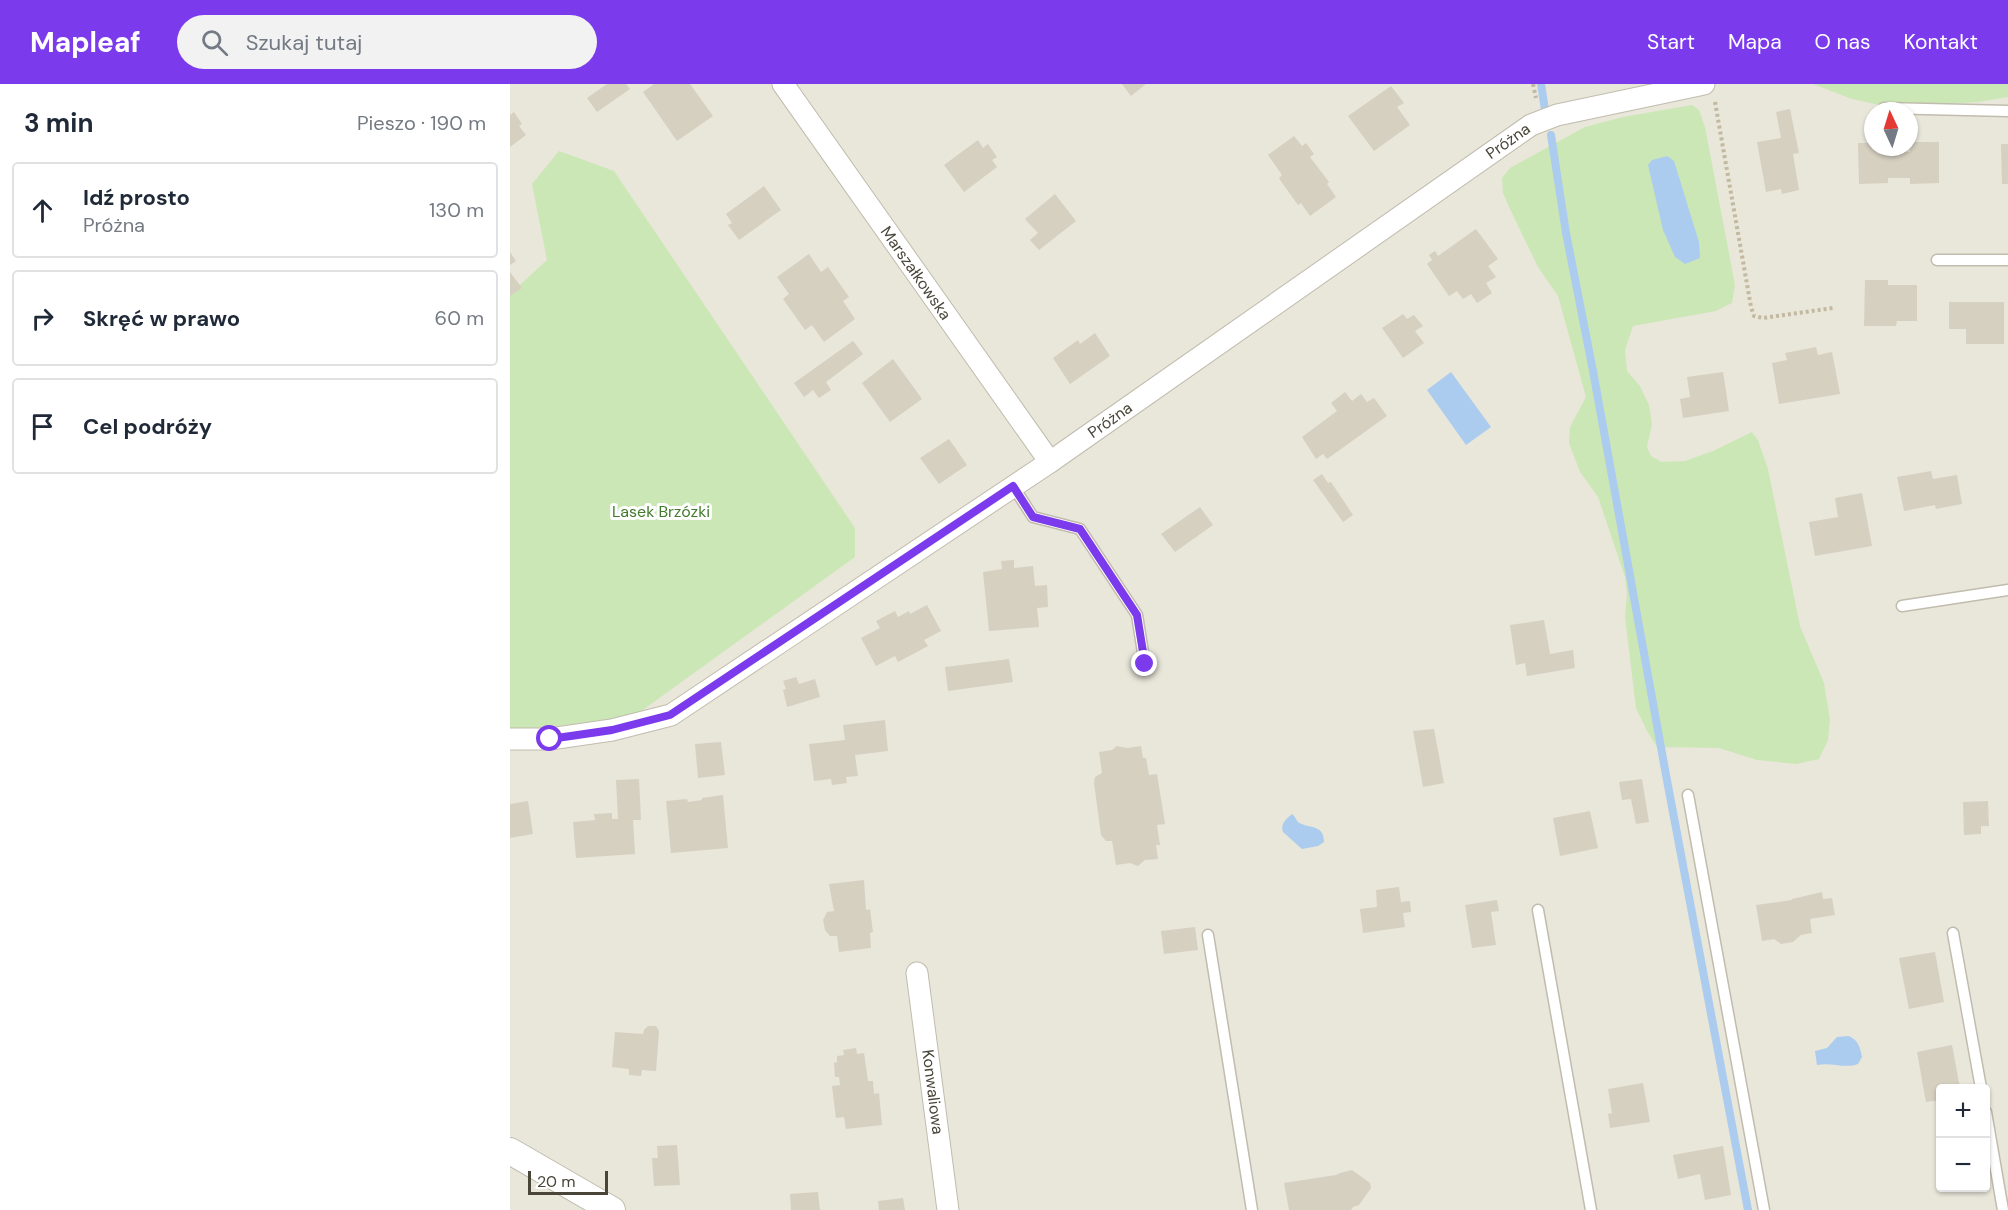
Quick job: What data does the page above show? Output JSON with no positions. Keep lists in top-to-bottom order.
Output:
{
  "streets": {
    "street": ["Próżna", "Marszałkowska", "Konwaliowa"]
  },
  "crossings": [
    ["Próżna", "Marszałkowska"]
  ],
  "parks": ["Lasek Brzózki"],
  "scale_bar": "20 m",
  "north": "top",
  "page": {
    "header": "Mapleaf",
    "search": "Szukaj tutaj",
    "nav": [
      "Start",
      "Mapa",
      "O nas",
      "Kontakt"
    ],
    "heading": ["3 min", "Pieszo · 190 m"],
    "list": [
      ["Idź prosto", "Próżna", "130 m"],
      ["Skręć w prawo", "60 m"],
      "Cel podróży"
    ],
    "map_buttons": ["+", "−"],
    "scale": "20 m"
  }
}
